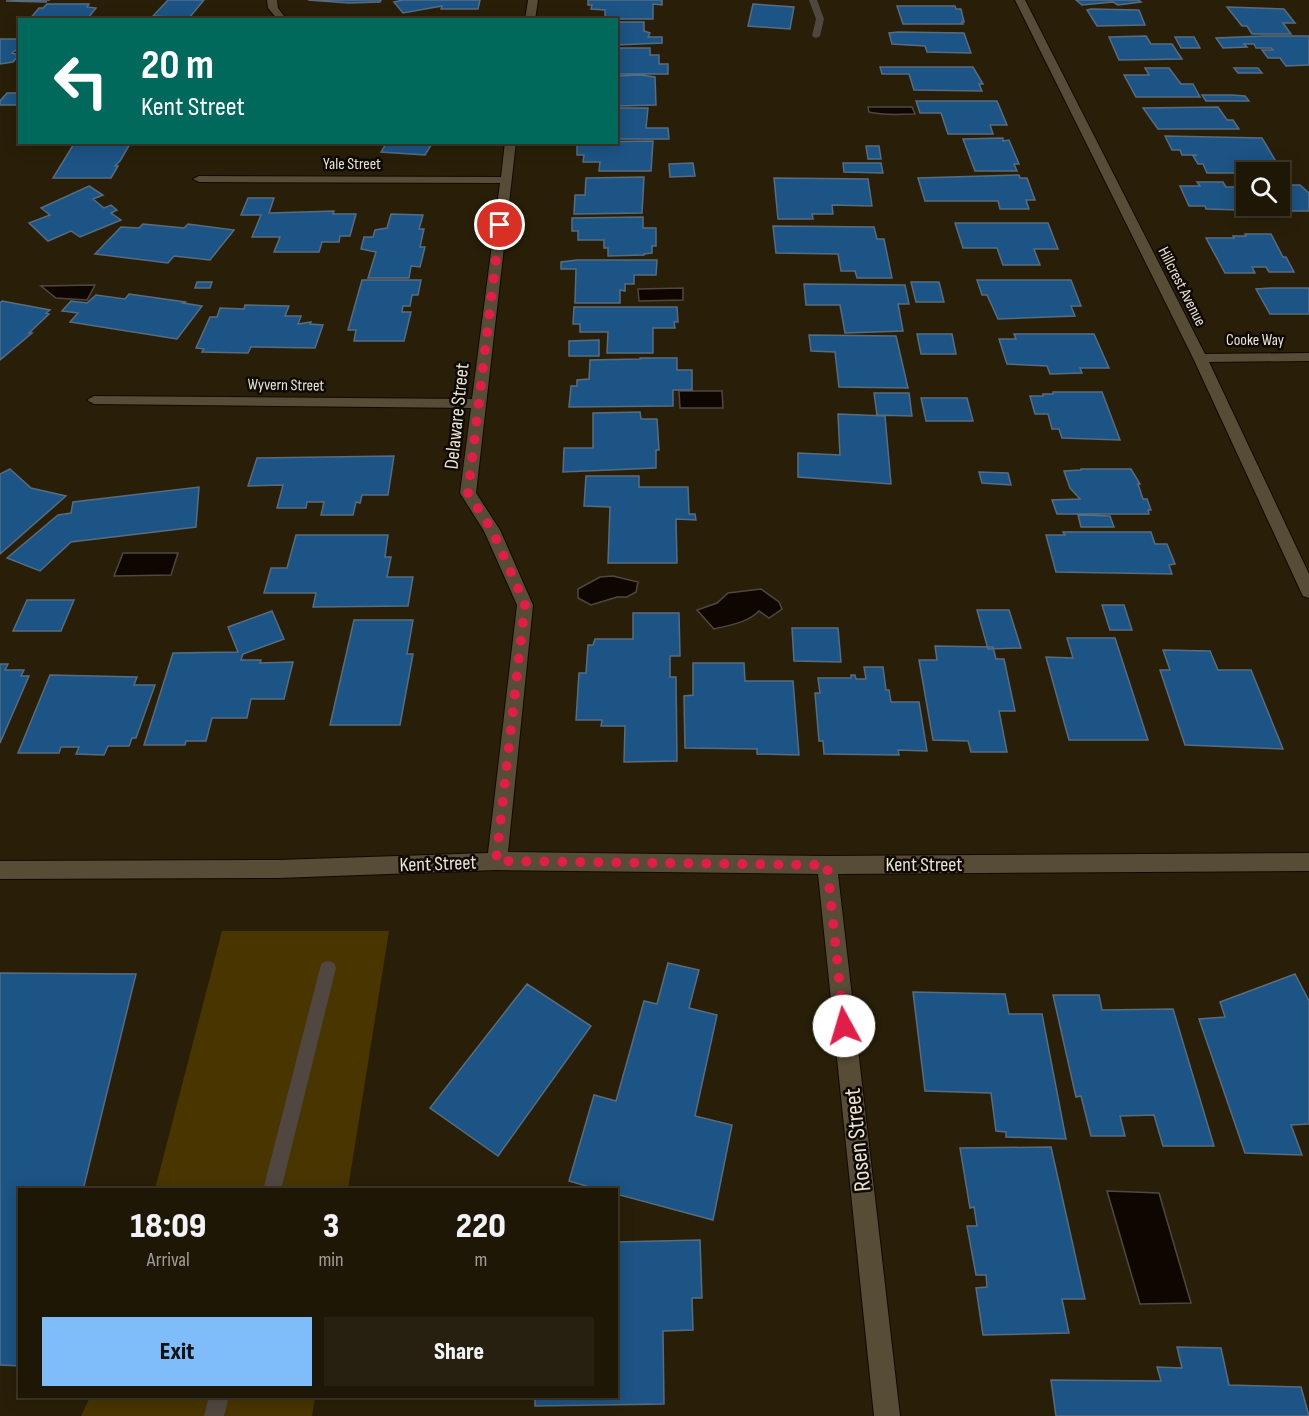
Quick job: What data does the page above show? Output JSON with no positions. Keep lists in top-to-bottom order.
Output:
{
  "streets": {
    "street": [
      "Yale Street",
      "Hillcrest Avenue",
      "Cooke Way",
      "Wyvern Street",
      "Delaware Street",
      "Kent Street",
      "Rosen Street"
    ]
  },
  "crossings": [
    ["Yale Street", "Delaware Street"],
    ["Hillcrest Avenue", "Cooke Way"],
    ["Wyvern Street", "Delaware Street"],
    ["Delaware Street", "Kent Street"],
    ["Kent Street", "Rosen Street"]
  ],
  "page": {
    "turn": ["20 m", "Kent Street"],
    "eta": [
      "18:09",
      "Arrival",
      "3",
      "min",
      "220",
      "m"
    ],
    "buttons": ["Exit", "Share"]
  }
}
